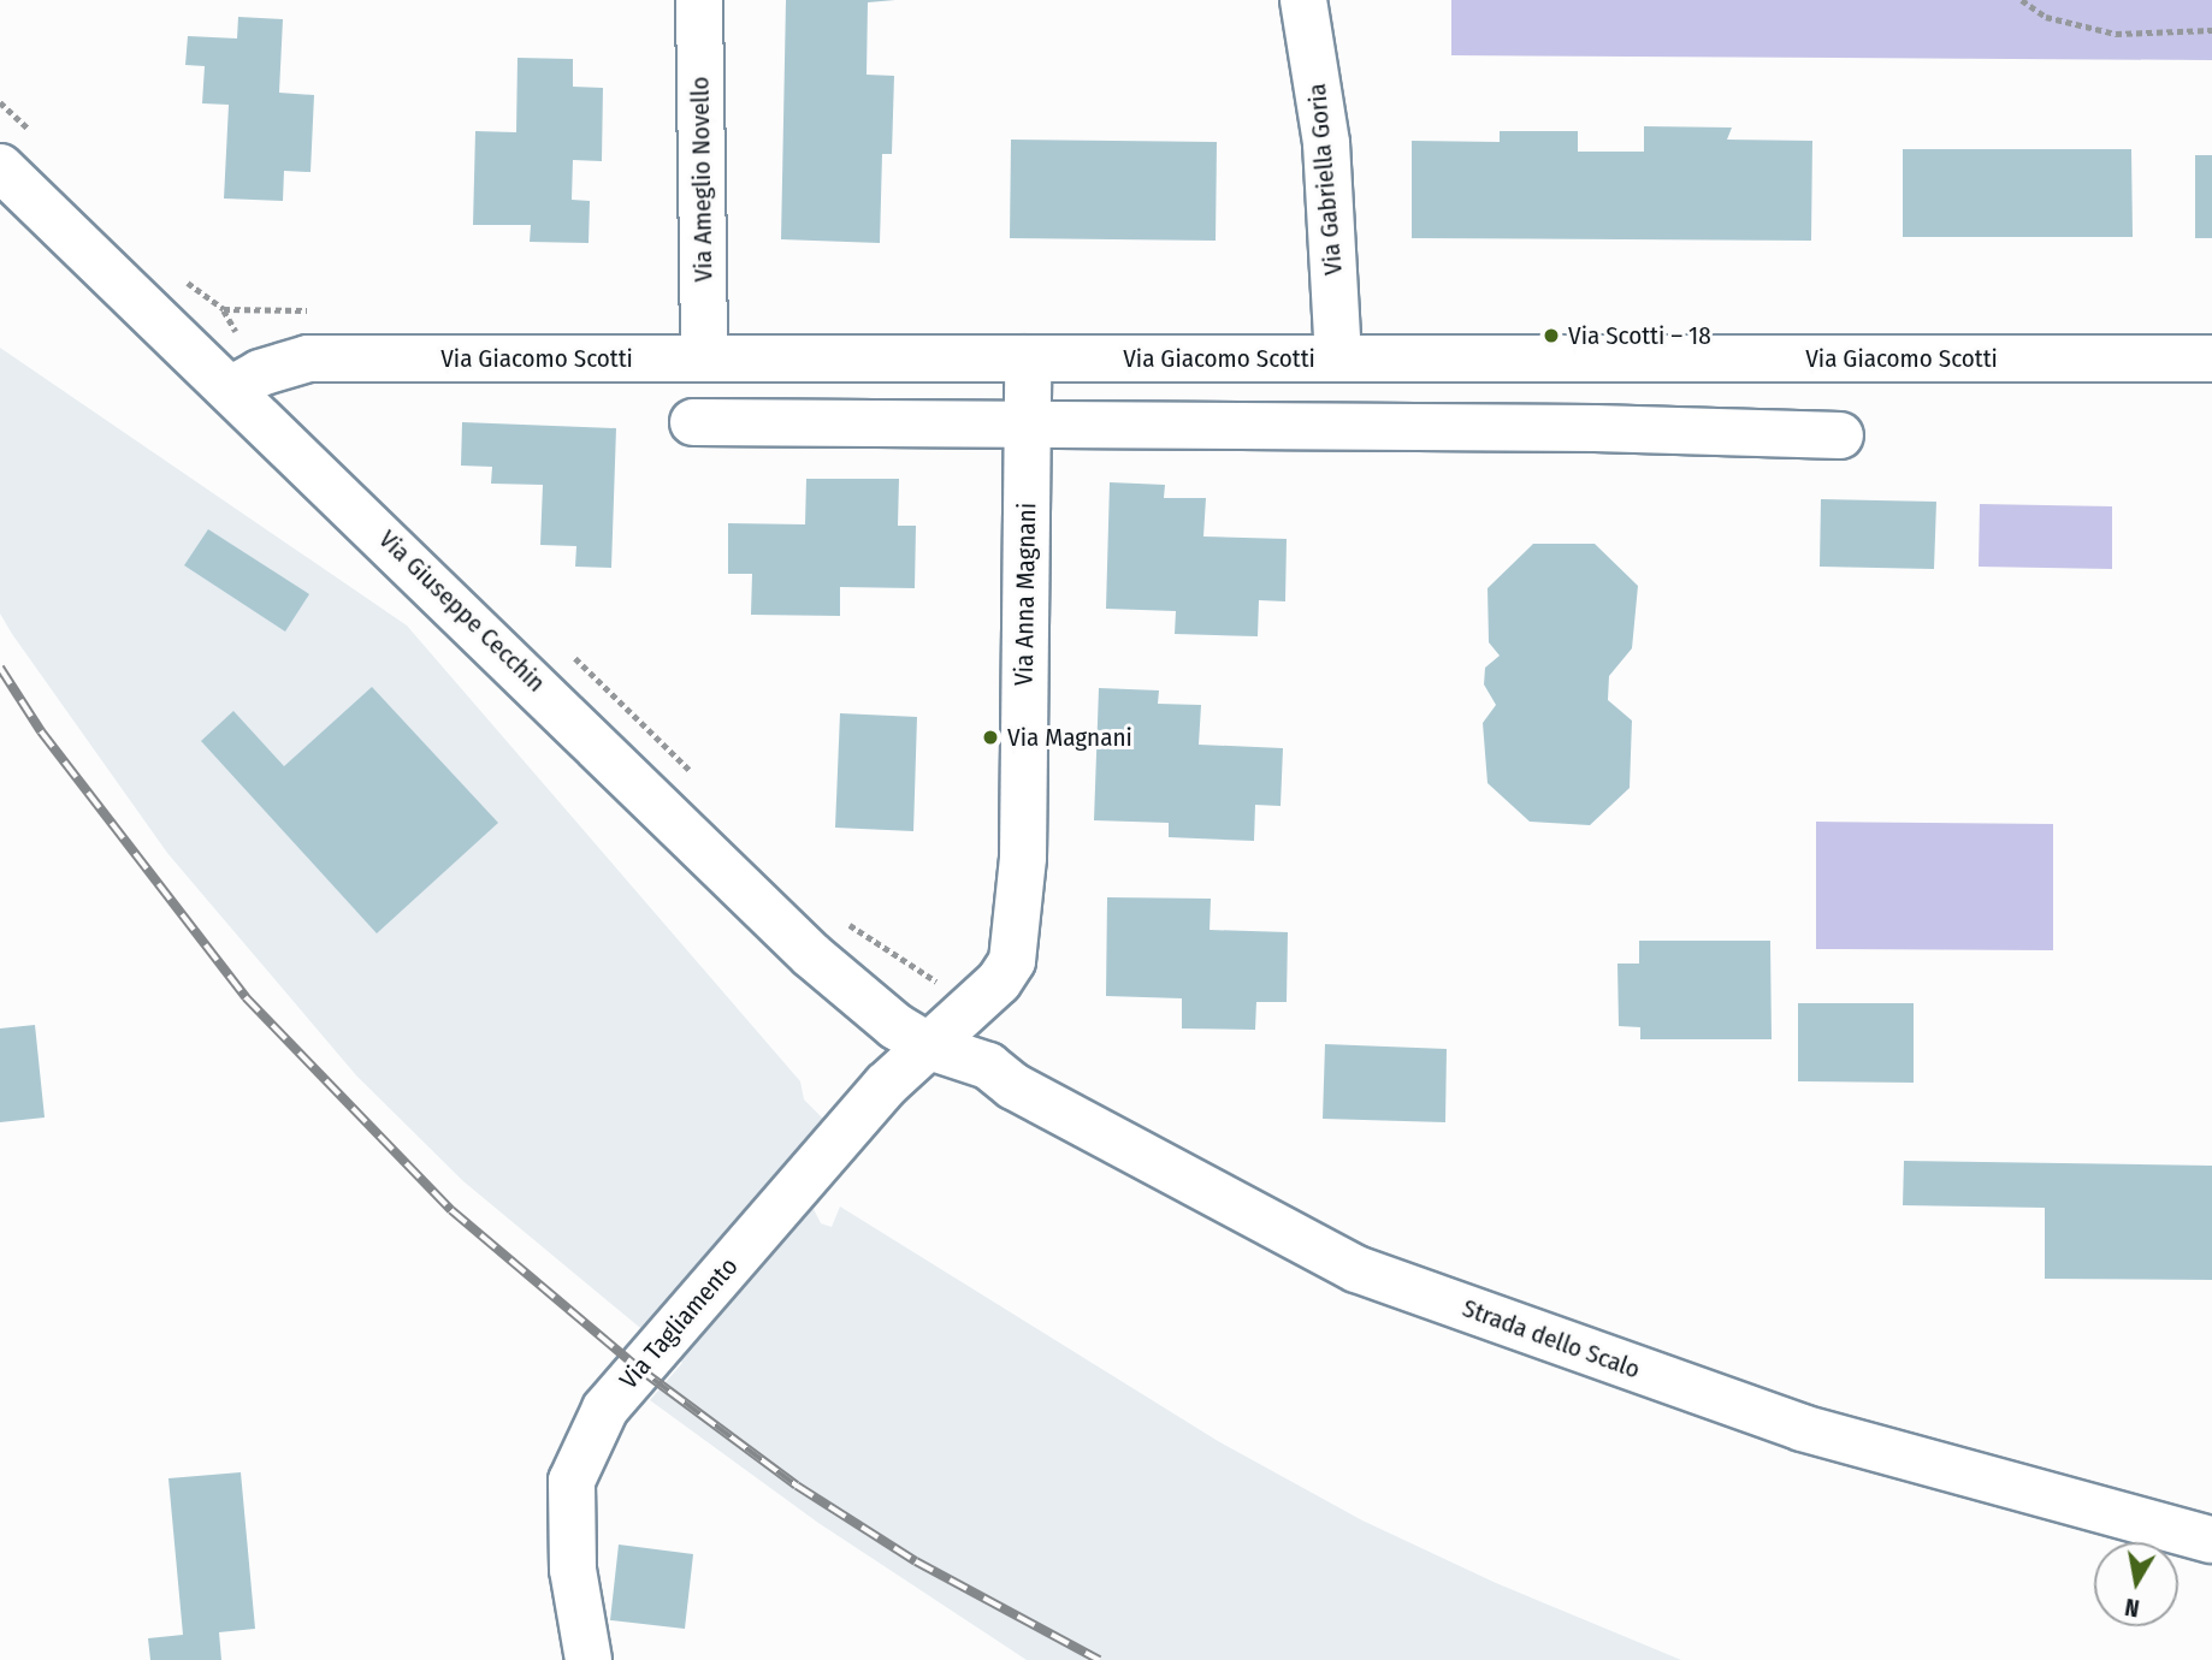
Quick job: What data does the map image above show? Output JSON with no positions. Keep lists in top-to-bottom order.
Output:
{
  "streets": {
    "street": [
      "Via Ameglio Novello",
      "Via Gabriella Goria",
      "Via Giacomo Scotti",
      "Via Anna Magnani",
      "Via Giuseppe Cecchin",
      "Via Tagliamento",
      "Strada dello Scalo"
    ]
  },
  "crossings": [
    ["Via Ameglio Novello", "Via Giacomo Scotti"],
    ["Via Gabriella Goria", "Via Giacomo Scotti"],
    ["Via Giacomo Scotti", "Via Anna Magnani"],
    ["Via Giacomo Scotti", "Via Giuseppe Cecchin"],
    ["Via Anna Magnani", "Via Giuseppe Cecchin"],
    ["Via Anna Magnani", "Via Tagliamento"],
    ["Via Anna Magnani", "Strada dello Scalo"],
    ["Via Giuseppe Cecchin", "Via Tagliamento"],
    ["Via Giuseppe Cecchin", "Strada dello Scalo"],
    ["Via Tagliamento", "Strada dello Scalo"]
  ],
  "places": ["Via Scotti – 18", "Via Magnani"],
  "north": "bottom"
}
